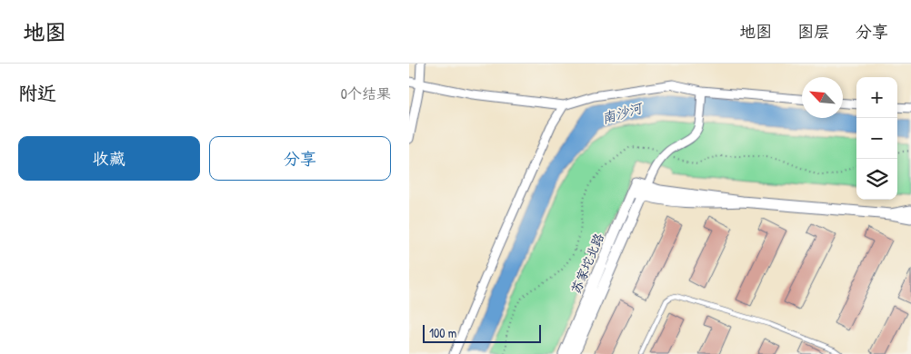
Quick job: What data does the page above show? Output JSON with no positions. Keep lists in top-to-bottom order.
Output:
{
  "streets": {
    "street": ["苏家坨北路"]
  },
  "water": ["南沙河"],
  "scale_bar": "100 m",
  "north": "top left",
  "page": {
    "header": "地图",
    "nav": ["地图", "图层", "分享"],
    "heading": ["附近", "0个结果"],
    "map_buttons": ["+", "−"],
    "buttons": ["收藏", "分享"],
    "scale": "100 m"
  }
}
